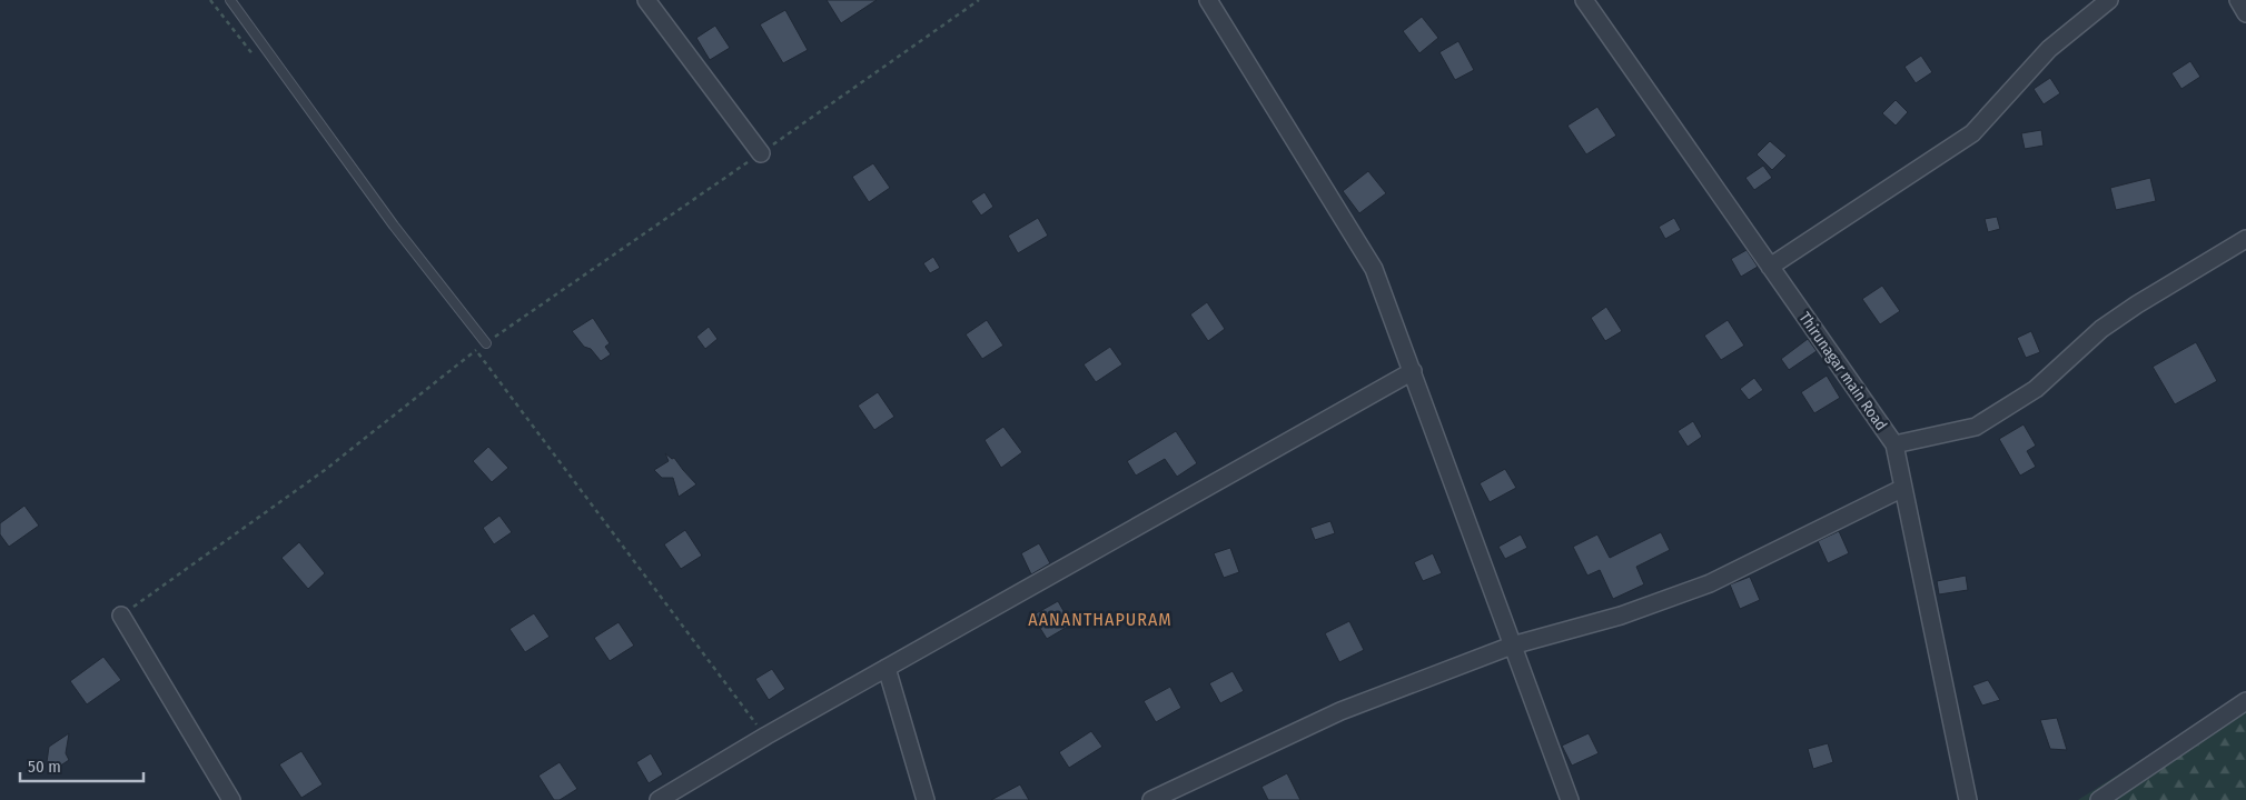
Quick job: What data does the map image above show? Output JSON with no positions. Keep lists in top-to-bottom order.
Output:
{
  "streets": {
    "street": ["Thirunagar main Road"]
  },
  "districts": ["AANANTHAPURAM"],
  "scale_bar": "50 m"
}
